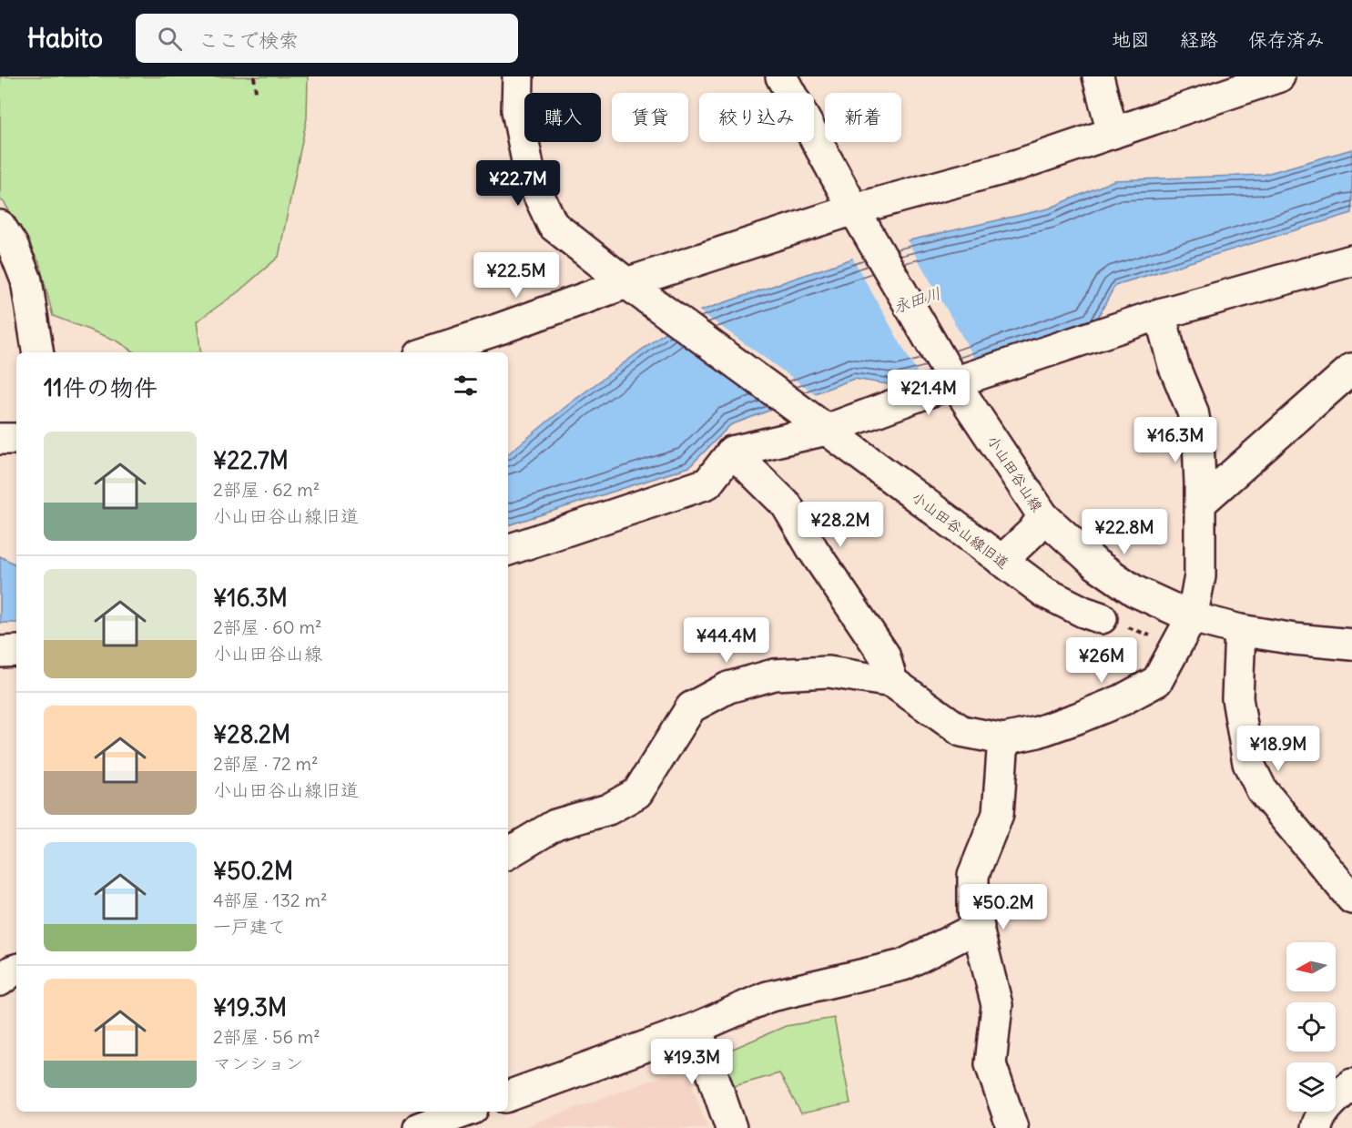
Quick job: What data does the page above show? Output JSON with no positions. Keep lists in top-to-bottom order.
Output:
{
  "streets": {
    "street": ["小山田谷山線", "小山田谷山線旧道"]
  },
  "water": ["永田川"],
  "north": "left",
  "page": {
    "header": "Habito",
    "search": "ここで検索",
    "nav": ["地図", "経路", "保存済み"],
    "chip": [
      "購入",
      "賃貸",
      "絞り込み",
      "新着"
    ],
    "price": [
      "¥22.7M",
      "¥22.5M",
      "¥21.4M",
      "¥16.3M",
      "¥28.2M",
      "¥22.8M",
      "¥44.4M",
      "¥26M",
      "¥18.9M",
      "¥50.2M",
      "¥19.3M"
    ],
    "heading": "11件の物件",
    "list": [
      {
        "name": "¥22.7M",
        "note": "2部屋 · 62 m² · 小山田谷山線旧道"
      },
      {
        "name": "¥16.3M",
        "note": "2部屋 · 60 m² · 小山田谷山線"
      },
      {
        "name": "¥28.2M",
        "note": "2部屋 · 72 m² · 小山田谷山線旧道"
      },
      {
        "name": "¥50.2M",
        "note": "4部屋 · 132 m² · 一戸建て"
      },
      {
        "name": "¥19.3M",
        "note": "2部屋 · 56 m² · マンション"
      }
    ]
  }
}
